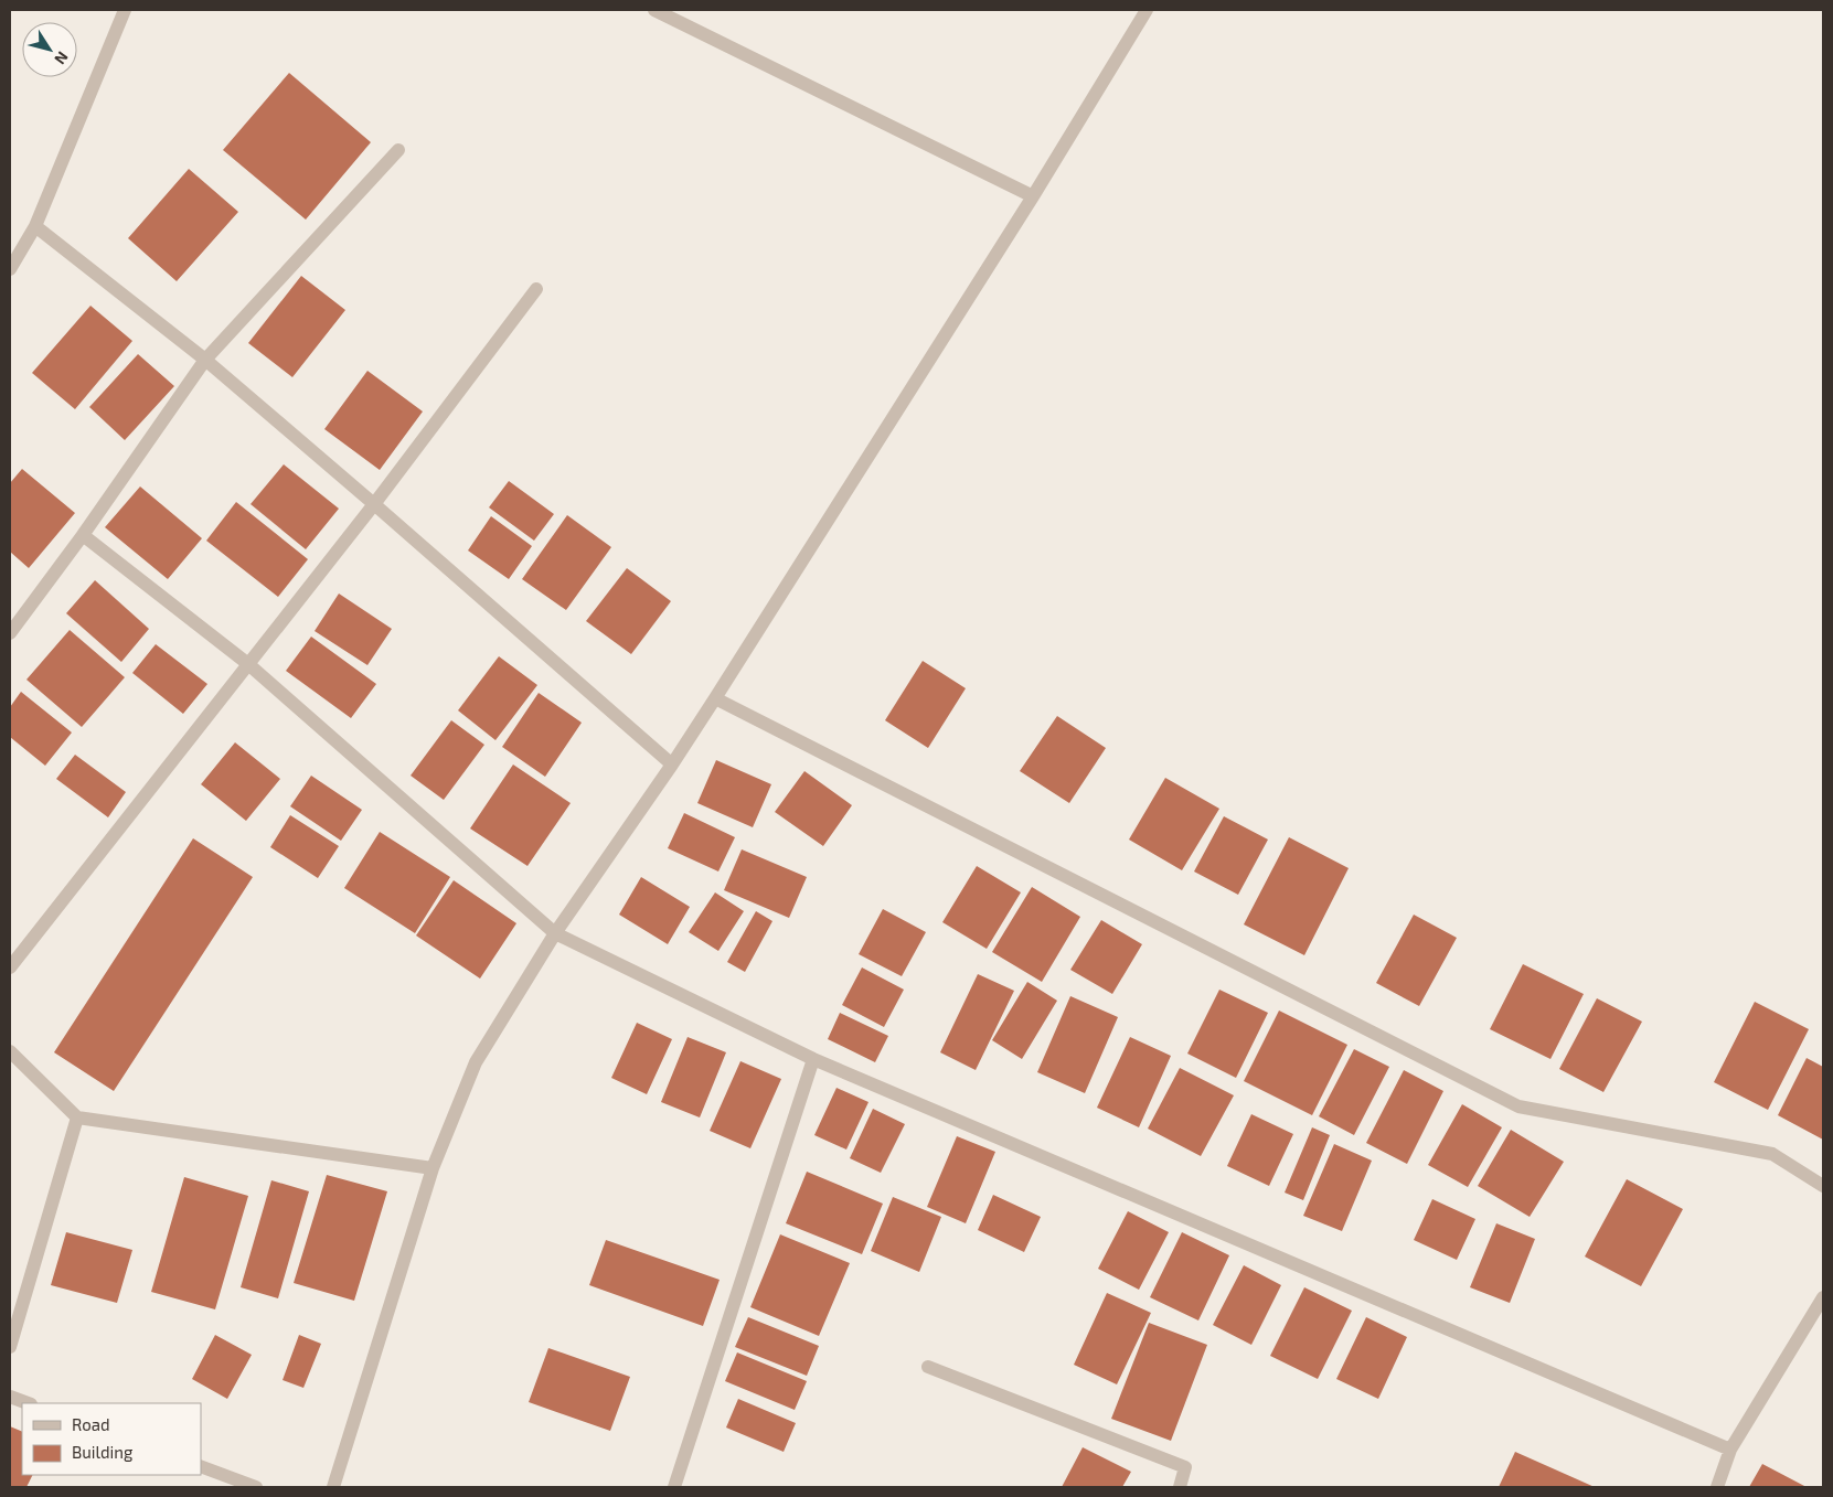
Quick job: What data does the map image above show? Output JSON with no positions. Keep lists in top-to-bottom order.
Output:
{
  "legend": ["Road", "Building"],
  "north": "bottom right"
}
